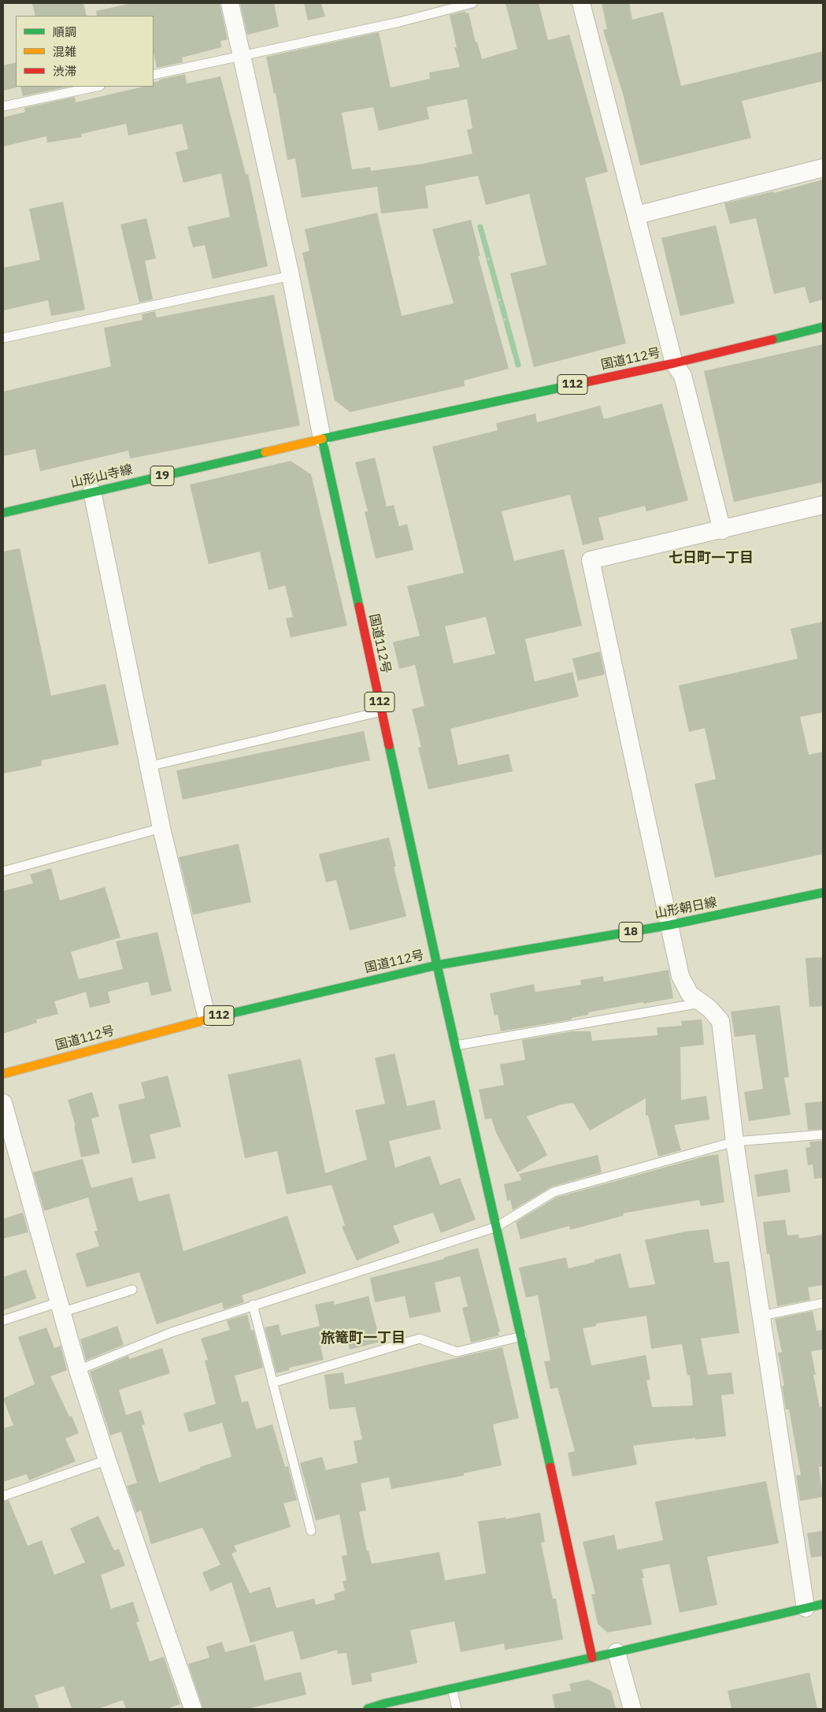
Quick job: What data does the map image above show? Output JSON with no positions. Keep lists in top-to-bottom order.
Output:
{
  "streets": {
    "main road": [
      "国道112号",
      "112",
      "19",
      "山形山寺線",
      "山形朝日線",
      "18"
    ]
  },
  "crossings": [
    ["国道112号", "山形山寺線"],
    ["国道112号", "山形朝日線"]
  ],
  "districts": ["七日町一丁目", "旅篭町一丁目"],
  "legend": ["順調", "混雑", "渋滞"]
}
